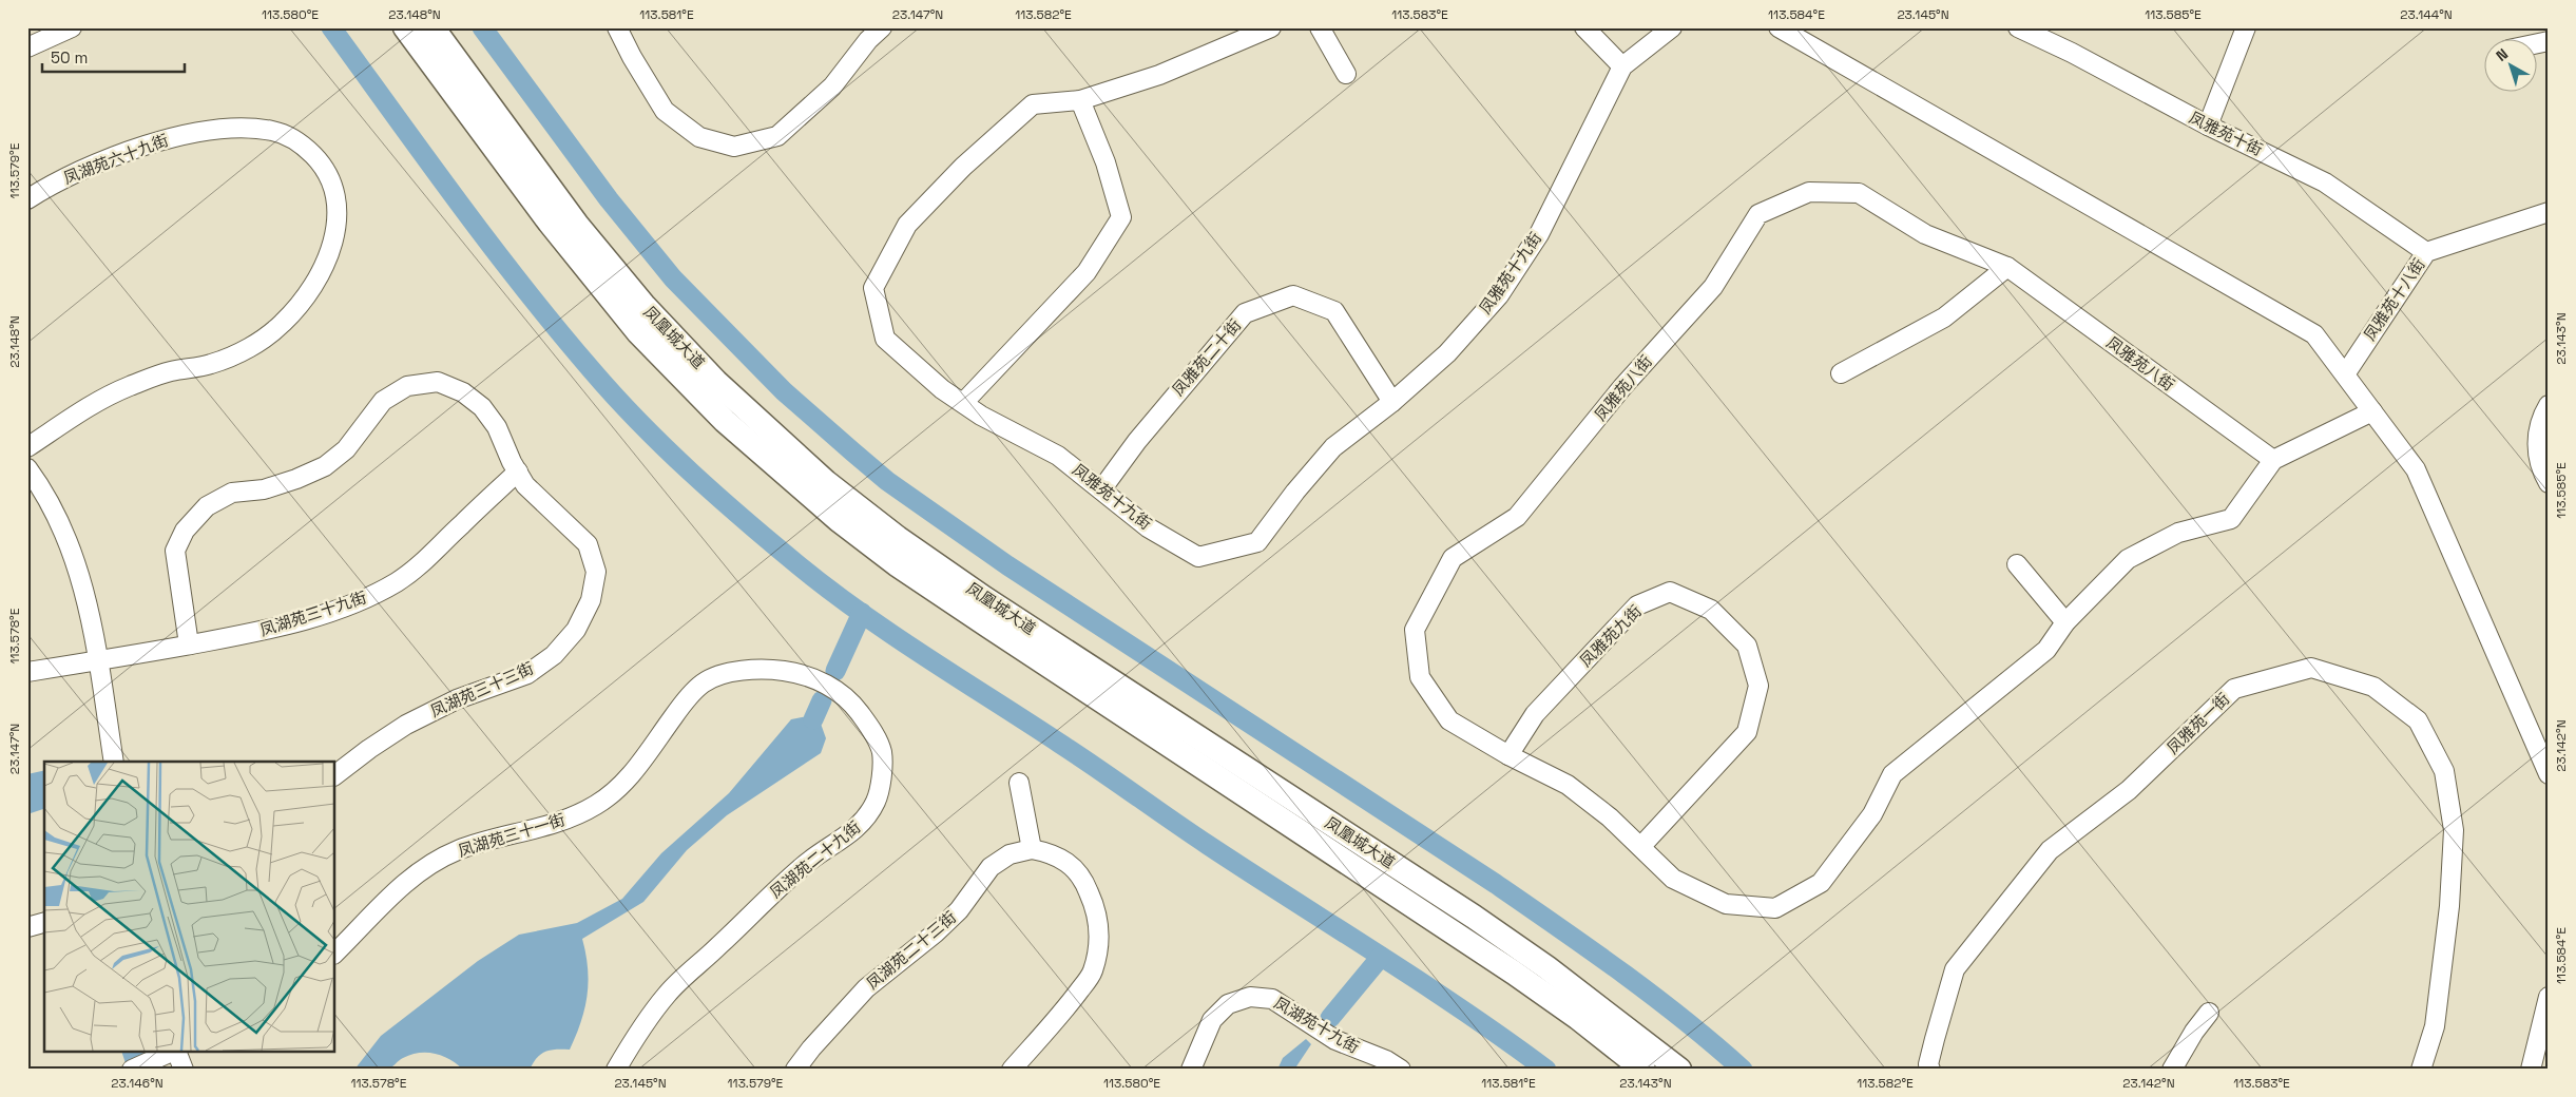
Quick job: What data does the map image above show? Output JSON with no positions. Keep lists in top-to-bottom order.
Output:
{
  "streets": {
    "main road": ["凤凰城大道"],
    "street": [
      "凤雅苑十街",
      "凤湖苑六十九街",
      "凤雅苑十九街",
      "凤雅苑十八街",
      "凤雅苑二十街",
      "凤雅苑八街",
      "凤湖苑三十九街",
      "凤雅苑九街",
      "凤湖苑三十三街",
      "凤雅苑一街",
      "凤湖苑三十一街",
      "凤湖苑二十九街",
      "凤湖苑二十三街",
      "凤湖苑十九街"
    ]
  },
  "crossings": [
    ["凤雅苑十街", "凤雅苑十八街"],
    ["凤雅苑十九街", "凤雅苑二十街"],
    ["凤雅苑八街", "凤雅苑九街"],
    ["凤湖苑三十九街", "凤湖苑三十三街"],
    ["凤湖苑三十一街", "凤湖苑二十九街"]
  ],
  "scale_bar": "50 m",
  "north": "top left",
  "coordinates": [
    "113.580°E",
    "23.148°N",
    "113.581°E",
    "23.147°N",
    "113.582°E",
    "113.583°E",
    "113.584°E",
    "23.145°N",
    "113.585°E",
    "23.144°N",
    "113.579°E",
    "23.143°N",
    "113.578°E",
    "23.142°N",
    "23.146°N"
  ]
}
